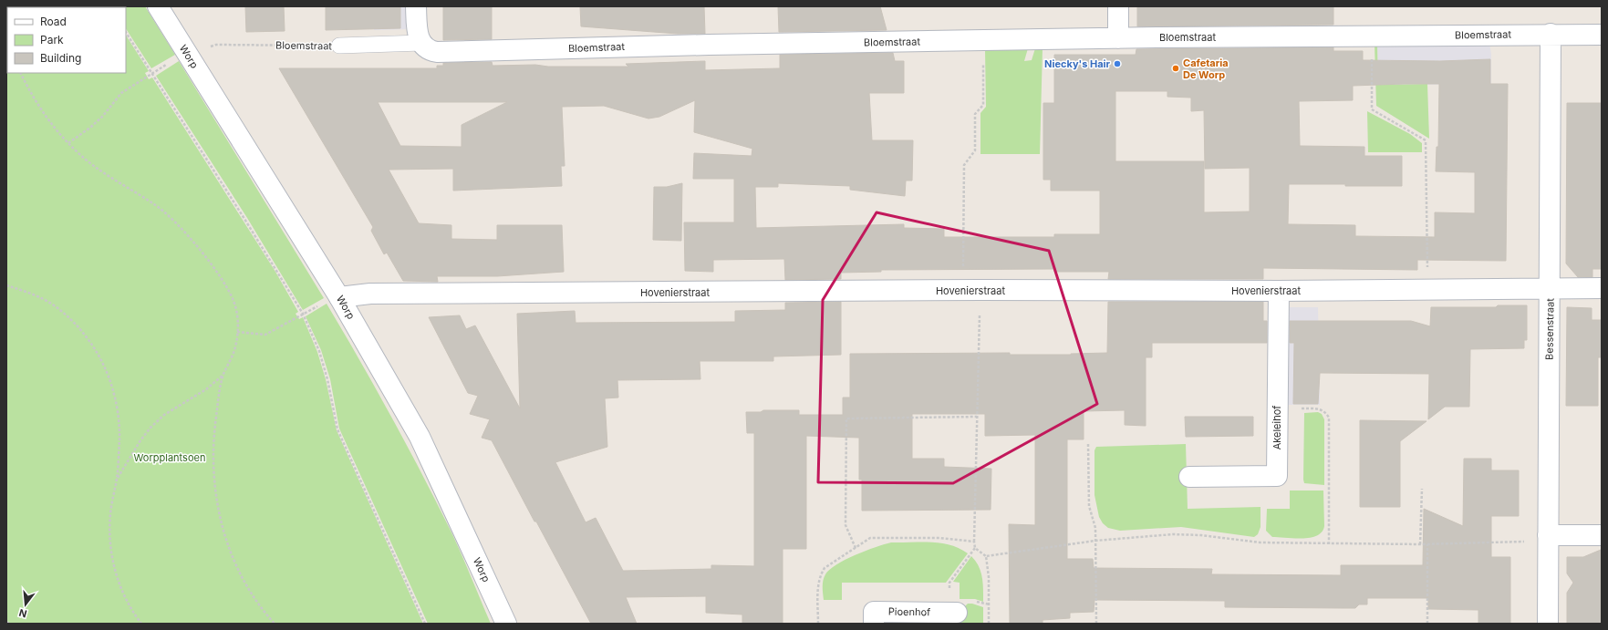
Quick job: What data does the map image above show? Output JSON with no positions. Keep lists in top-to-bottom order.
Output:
{
  "streets": {
    "street": [
      "Bloemstraat",
      "Worp",
      "Hovenierstraat",
      "Bessenstraat",
      "Akeleihof",
      "Pioenhof"
    ]
  },
  "crossings": [
    ["Bloemstraat", "Worp"],
    ["Bloemstraat", "Bessenstraat"],
    ["Worp", "Hovenierstraat"],
    ["Hovenierstraat", "Bessenstraat"],
    ["Hovenierstraat", "Akeleihof"]
  ],
  "parks": ["Worpplantsoen"],
  "places": ["Niecky's Hair", "Cafetaria De Worp"],
  "legend": ["Road", "Park", "Building"],
  "north": "bottom"
}
